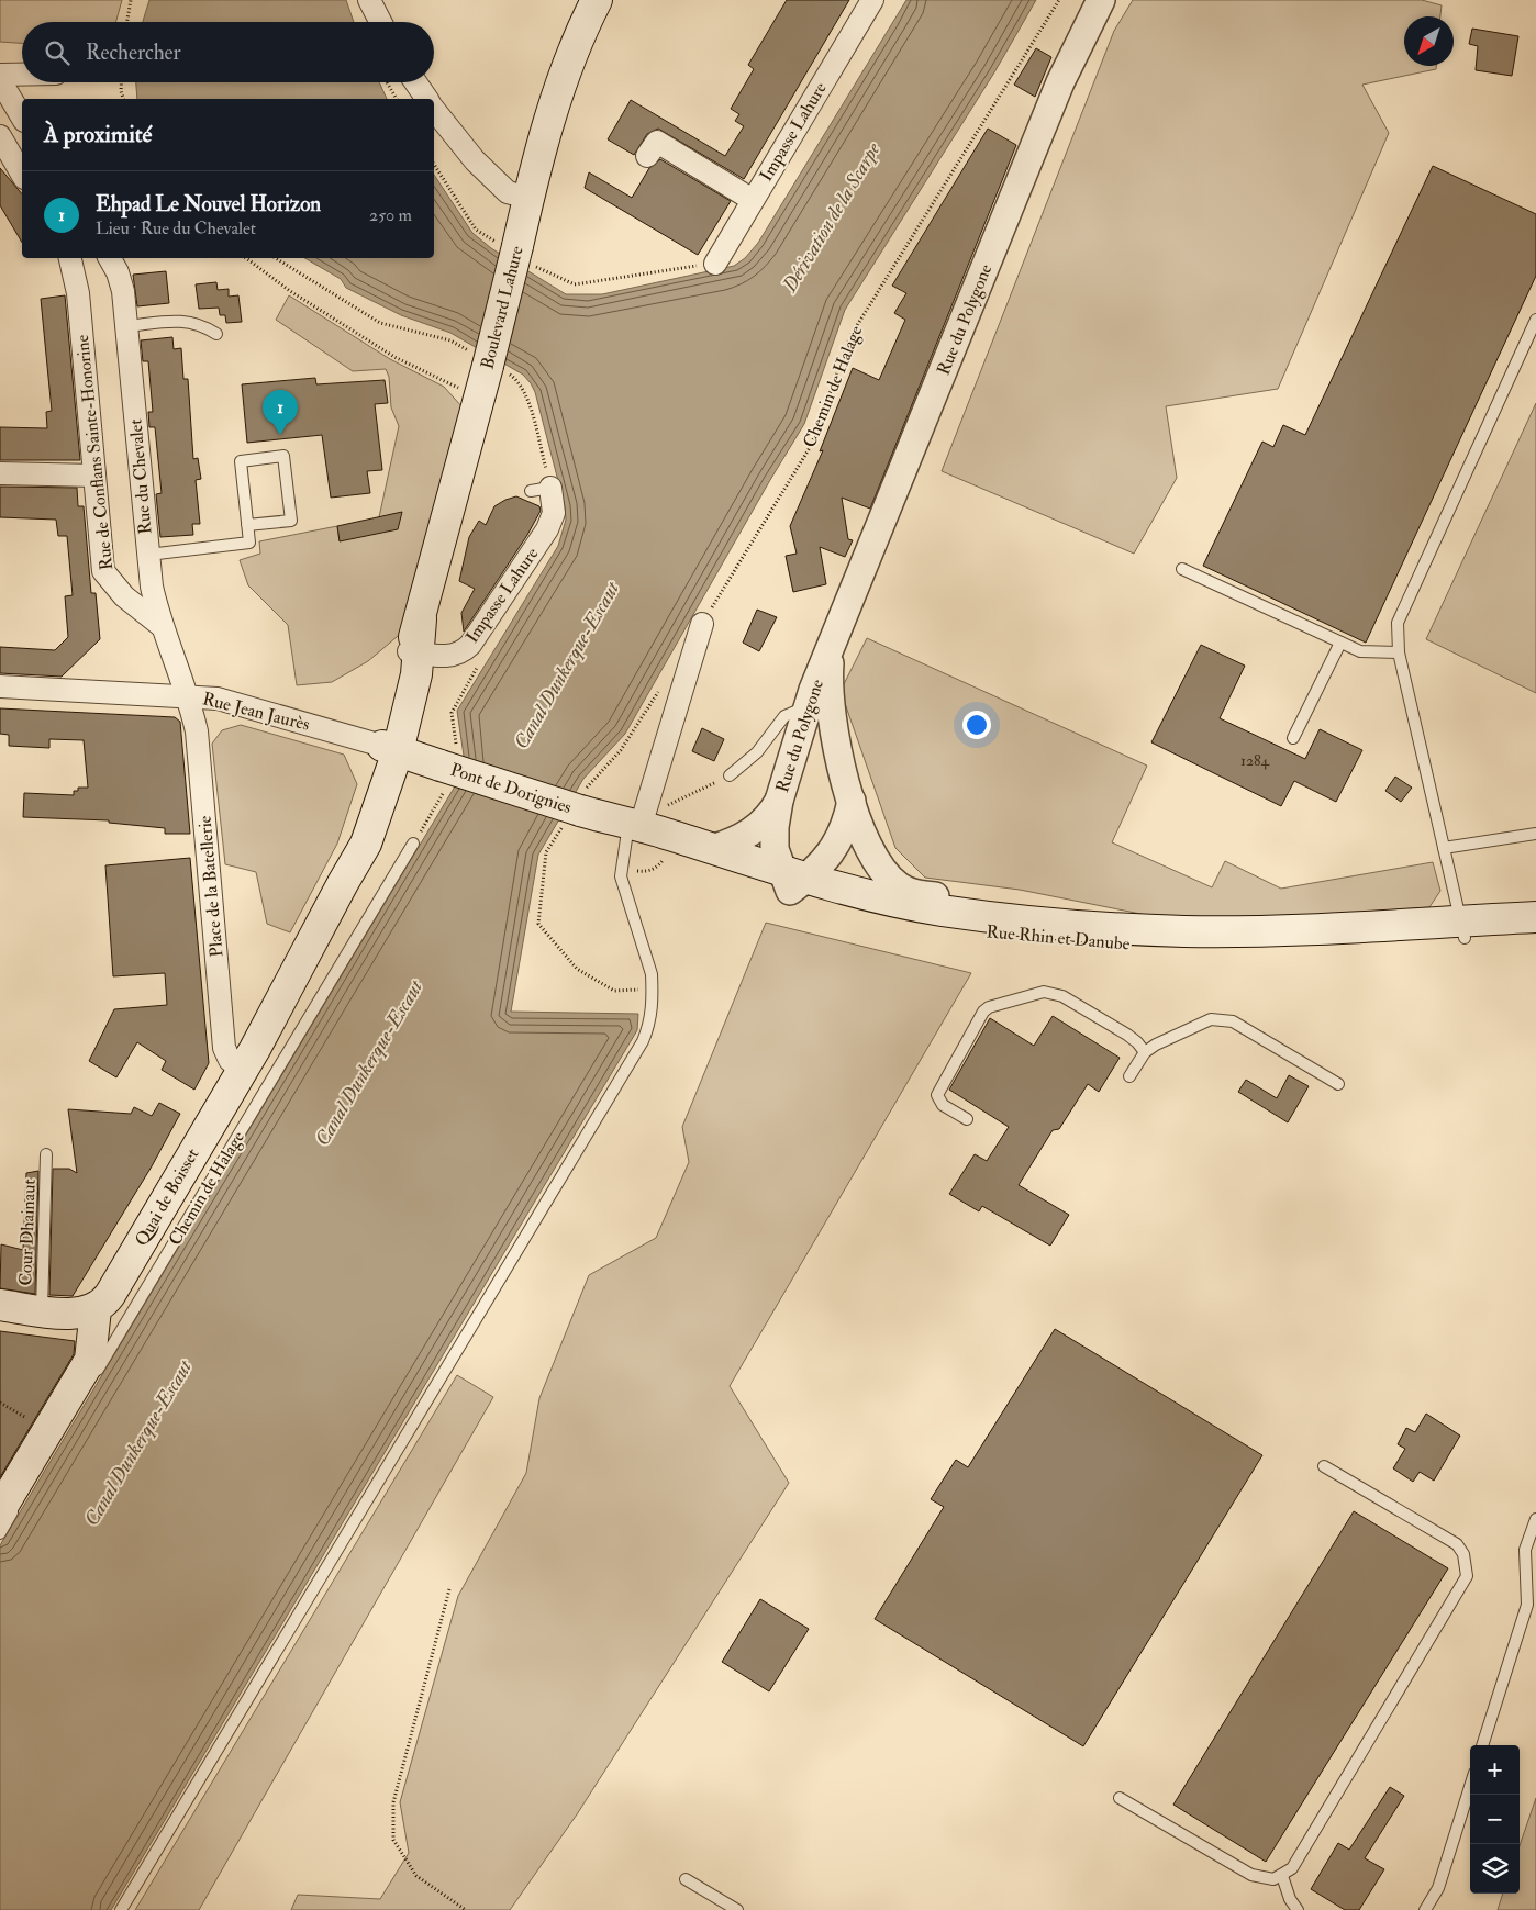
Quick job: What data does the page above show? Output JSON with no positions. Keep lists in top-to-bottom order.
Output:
{
  "streets": {
    "main road": [
      "Boulevard Lahure",
      "Rue Jean Jaurès",
      "Pont de Dorignies",
      "Rue Rhin et Danube",
      "Quai de Boisset"
    ],
    "street": [
      "Impasse Lahure",
      "Rue du Polygone",
      "Rue de Conflans Sainte-Honorine",
      "Rue du Chevalet",
      "Place de la Batellerie"
    ],
    "lane": ["Chemin de Halage", "Cour Dhainaut"]
  },
  "crossings": [
    ["Impasse Lahure", "Boulevard Lahure"],
    ["Boulevard Lahure", "Rue Jean Jaurès"],
    ["Boulevard Lahure", "Quai de Boisset"],
    ["Rue du Polygone", "Rue Rhin et Danube"],
    ["Rue de Conflans Sainte-Honorine", "Rue du Chevalet"],
    ["Rue du Chevalet", "Rue Jean Jaurès"],
    ["Rue du Chevalet", "Place de la Batellerie"],
    ["Rue Jean Jaurès", "Pont de Dorignies"],
    ["Rue Jean Jaurès", "Place de la Batellerie"],
    ["Rue Jean Jaurès", "Quai de Boisset"],
    ["Pont de Dorignies", "Rue Rhin et Danube"],
    ["Place de la Batellerie", "Quai de Boisset"]
  ],
  "water": ["Dérivation de la Scarpe", "Canal Dunkerque-Escaut"],
  "house_numbers": ["1284"],
  "north": "bottom left",
  "page": {
    "search": "Rechercher",
    "heading": "À proximité",
    "list": [
      {
        "mark": "1",
        "name": "Ehpad Le Nouvel Horizon",
        "note": "Lieu · Rue du Chevalet",
        "value": "250 m"
      }
    ],
    "pins": "1",
    "map_buttons": ["+", "−"]
  }
}
